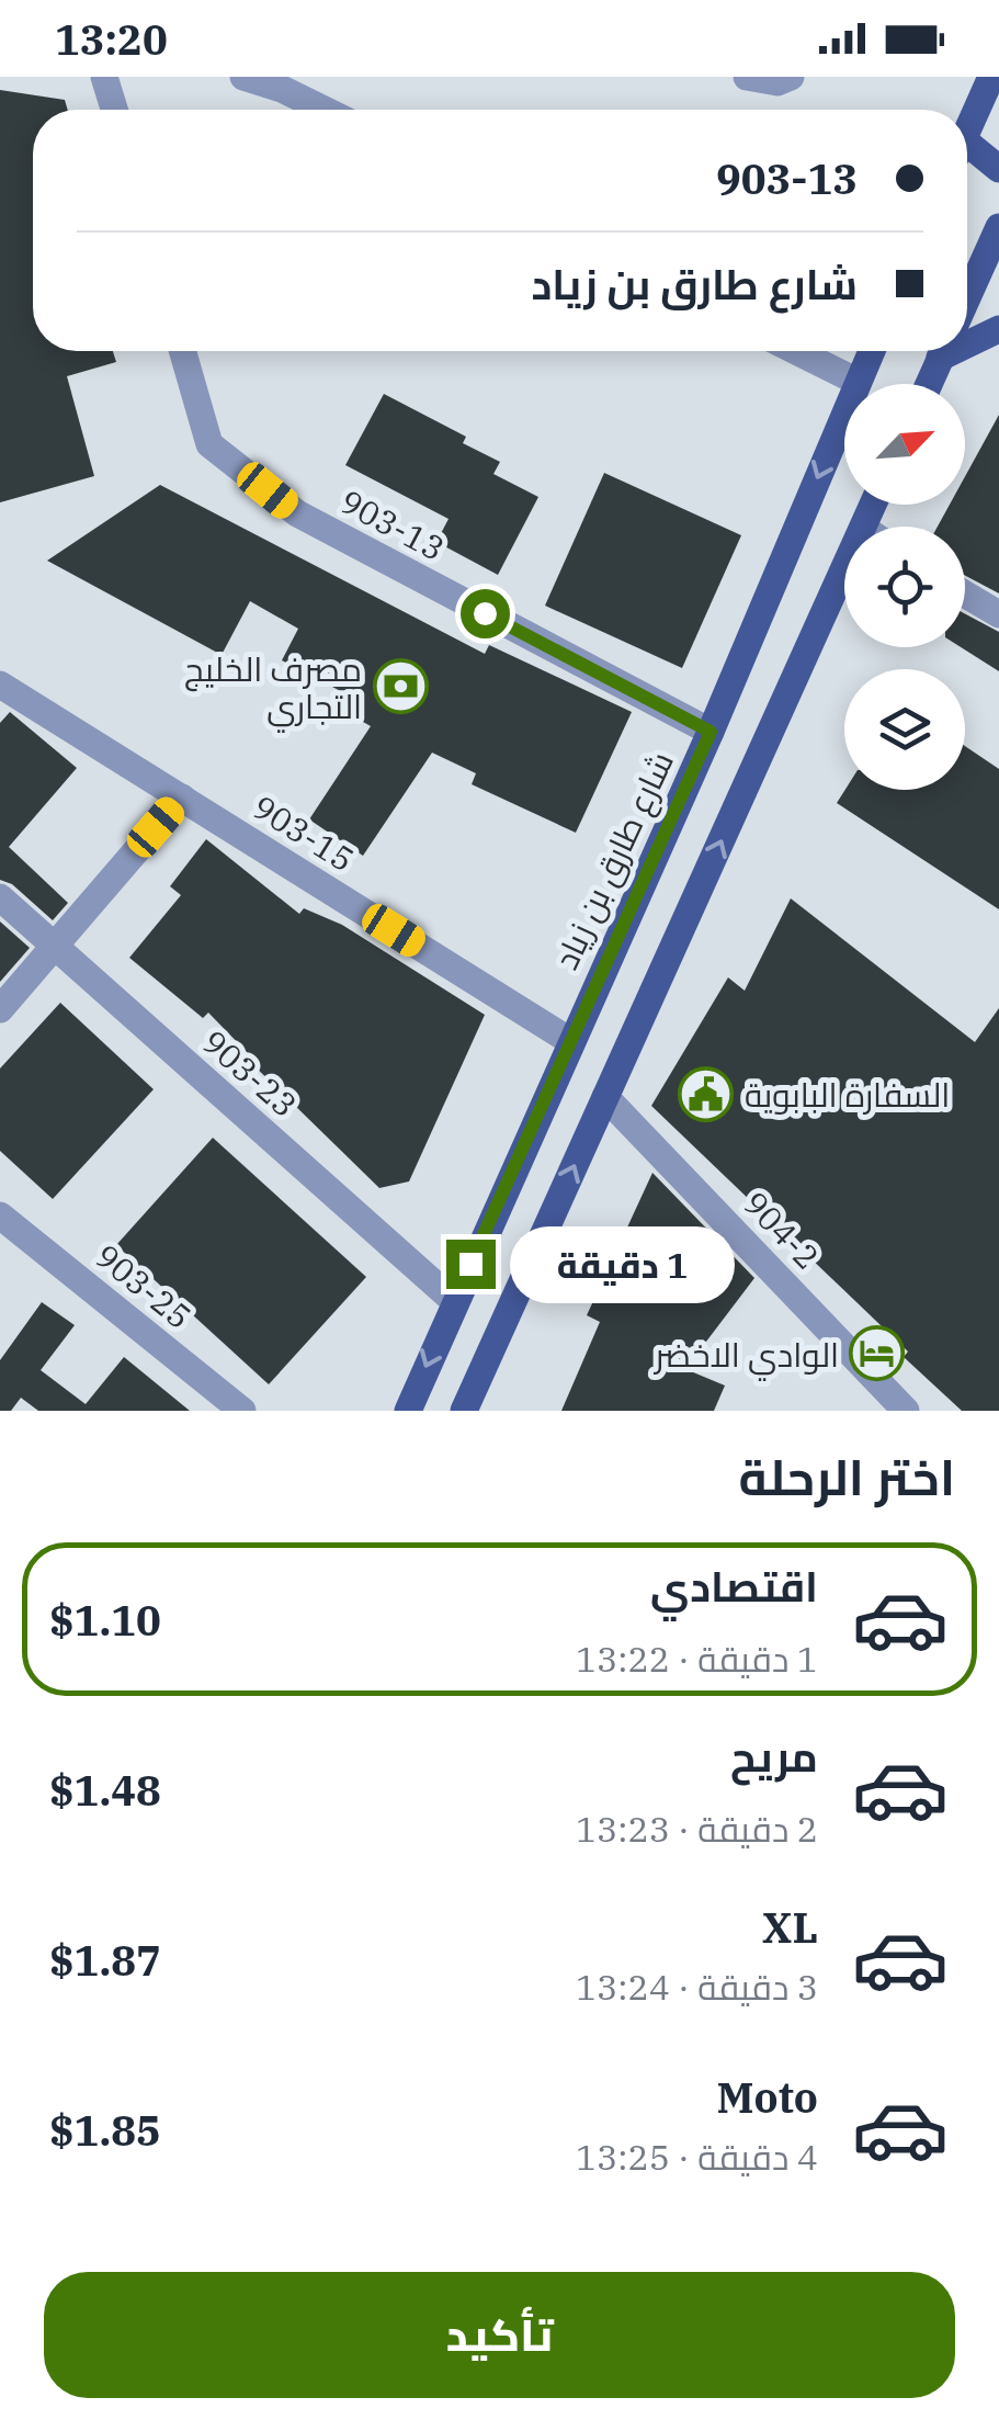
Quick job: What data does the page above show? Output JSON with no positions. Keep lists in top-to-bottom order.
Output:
{
  "streets": {
    "main road": ["شارع طارق بن زياد"],
    "street": [
      "903-13",
      "903-15",
      "903-23",
      "904-2",
      "903-25"
    ]
  },
  "crossings": [
    ["903-13", "شارع طارق بن زياد"],
    ["903-15", "شارع طارق بن زياد"],
    ["شارع طارق بن زياد", "903-23"]
  ],
  "places": {
    "bank": ["مصرف الخليج التجاري"],
    "public building": ["السفارة البابوية"],
    "hotel": ["الوادي الاخضر"]
  },
  "north": "top right",
  "page": {
    "status": "13:20",
    "banner": ["903-13", "شارع طارق بن زياد"],
    "bubble": "1 دقيقة",
    "heading": "اختر الرحلة",
    "list": [
      {
        "name": "اقتصادي",
        "note": "1 دقيقة · 13:22",
        "value": "$1.10"
      },
      {
        "name": "مريح",
        "note": "2 دقيقة · 13:23",
        "value": "$1.48"
      },
      {
        "name": "XL",
        "note": "3 دقيقة · 13:24",
        "value": "$1.87"
      },
      {
        "name": "Moto",
        "note": "4 دقيقة · 13:25",
        "value": "$1.85"
      }
    ],
    "buttons": "تأكيد"
  }
}
